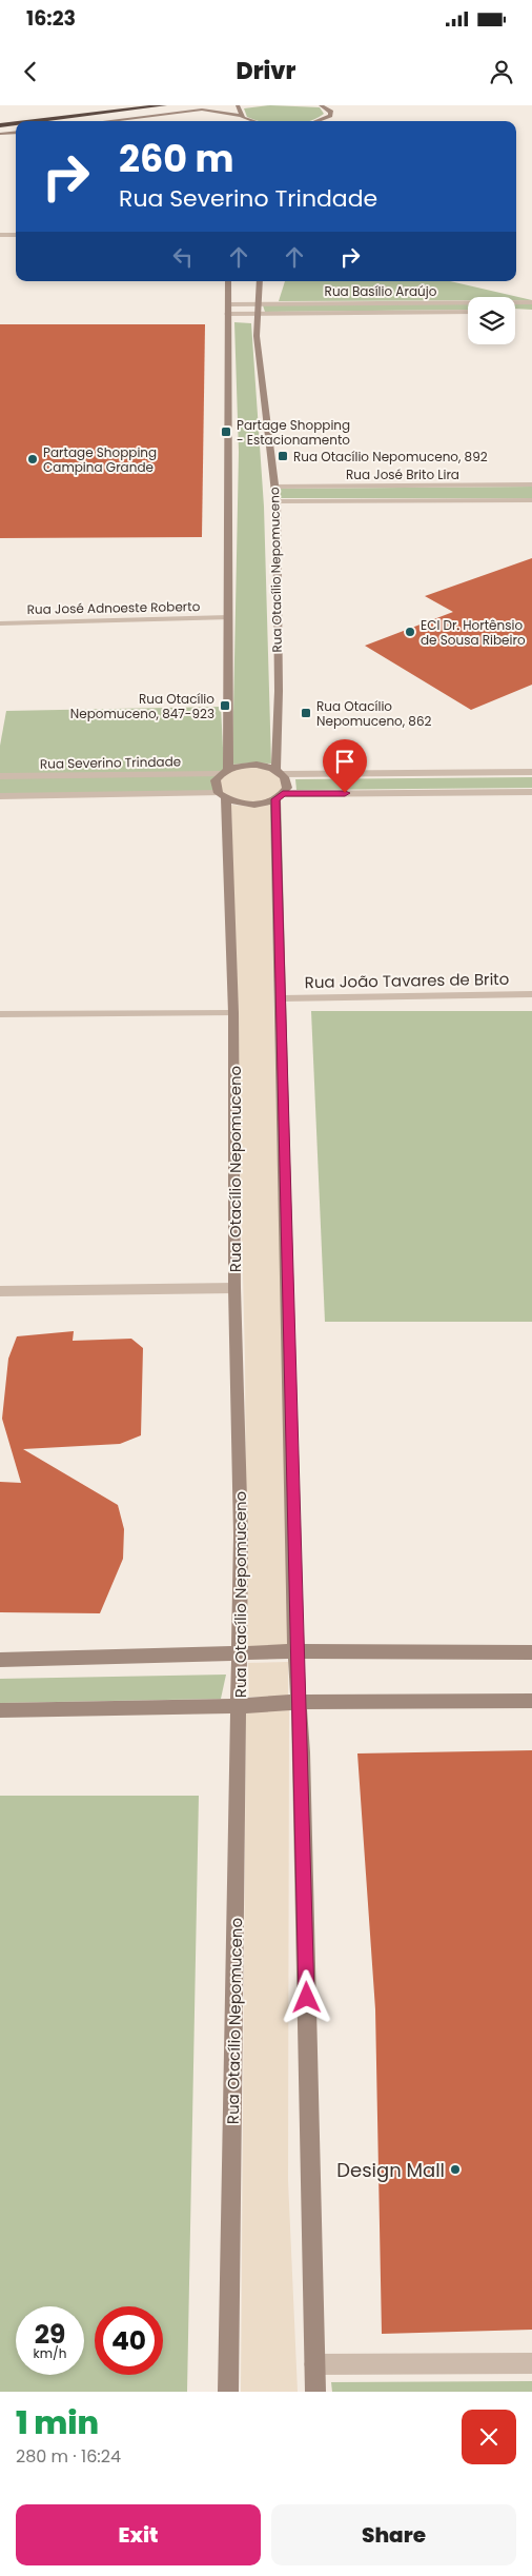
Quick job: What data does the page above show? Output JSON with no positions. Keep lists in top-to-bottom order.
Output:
{
  "streets": {
    "street": [
      "Rua Basílio Araújo",
      "Rua José Brito Lira",
      "Rua Otacílio Nepomuceno",
      "Rua José Adnoeste Roberto",
      "Rua Severino Trindade",
      "Rua João Tavares de Brito"
    ]
  },
  "crossings": [
    ["Rua Basílio Araújo", "Rua Otacílio Nepomuceno"],
    ["Rua José Brito Lira", "Rua Otacílio Nepomuceno"],
    ["Rua Otacílio Nepomuceno", "Rua Severino Trindade"]
  ],
  "places": {
    "transit": [
      "Partage Shopping - Estacionamento",
      "Rua Otacílio Nepomuceno, 892",
      "Rua Otacílio Nepomuceno, 847-923",
      "Rua Otacílio Nepomuceno, 862"
    ],
    "other": ["Partage Shopping Campina Grande", "ECI Dr. Hortênsio de Sousa Ribeiro", "Design Mall"]
  },
  "page": {
    "status": "16:23",
    "header": "Drivr",
    "turn": ["260 m", "Rua Severino Trindade"],
    "speed": "29 km/h",
    "limit": "40",
    "heading": ["1 min", "280 m · 16:24"],
    "buttons": ["Exit", "Share"]
  }
}
